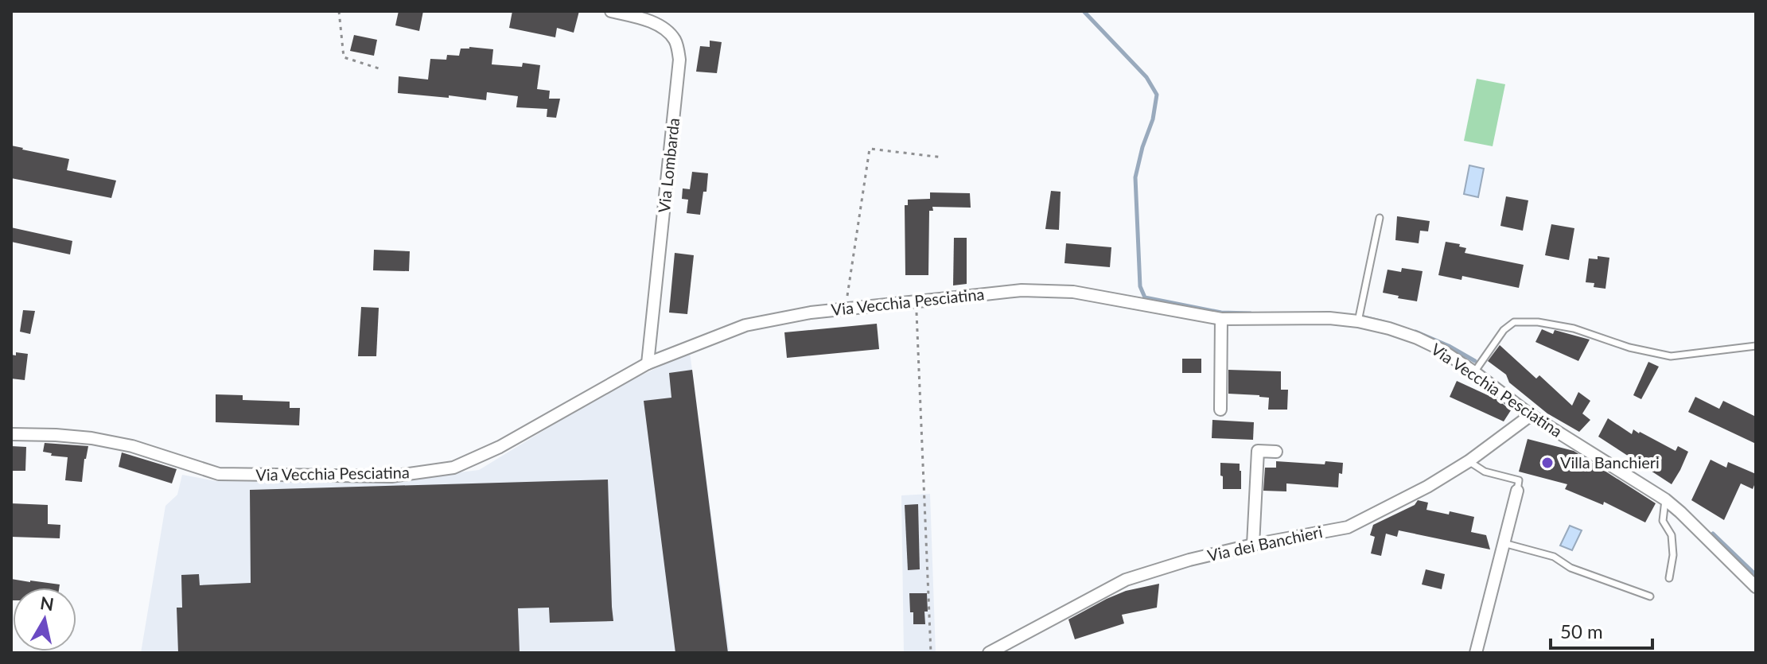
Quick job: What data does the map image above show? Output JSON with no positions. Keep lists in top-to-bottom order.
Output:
{
  "streets": {
    "street": ["Via Lombarda", "Via Vecchia Pesciatina", "Via dei Banchieri"]
  },
  "crossings": [
    ["Via Lombarda", "Via Vecchia Pesciatina"],
    ["Via Vecchia Pesciatina", "Via dei Banchieri"]
  ],
  "places": ["Villa Banchieri"],
  "scale_bar": "50 m",
  "north": "top"
}
